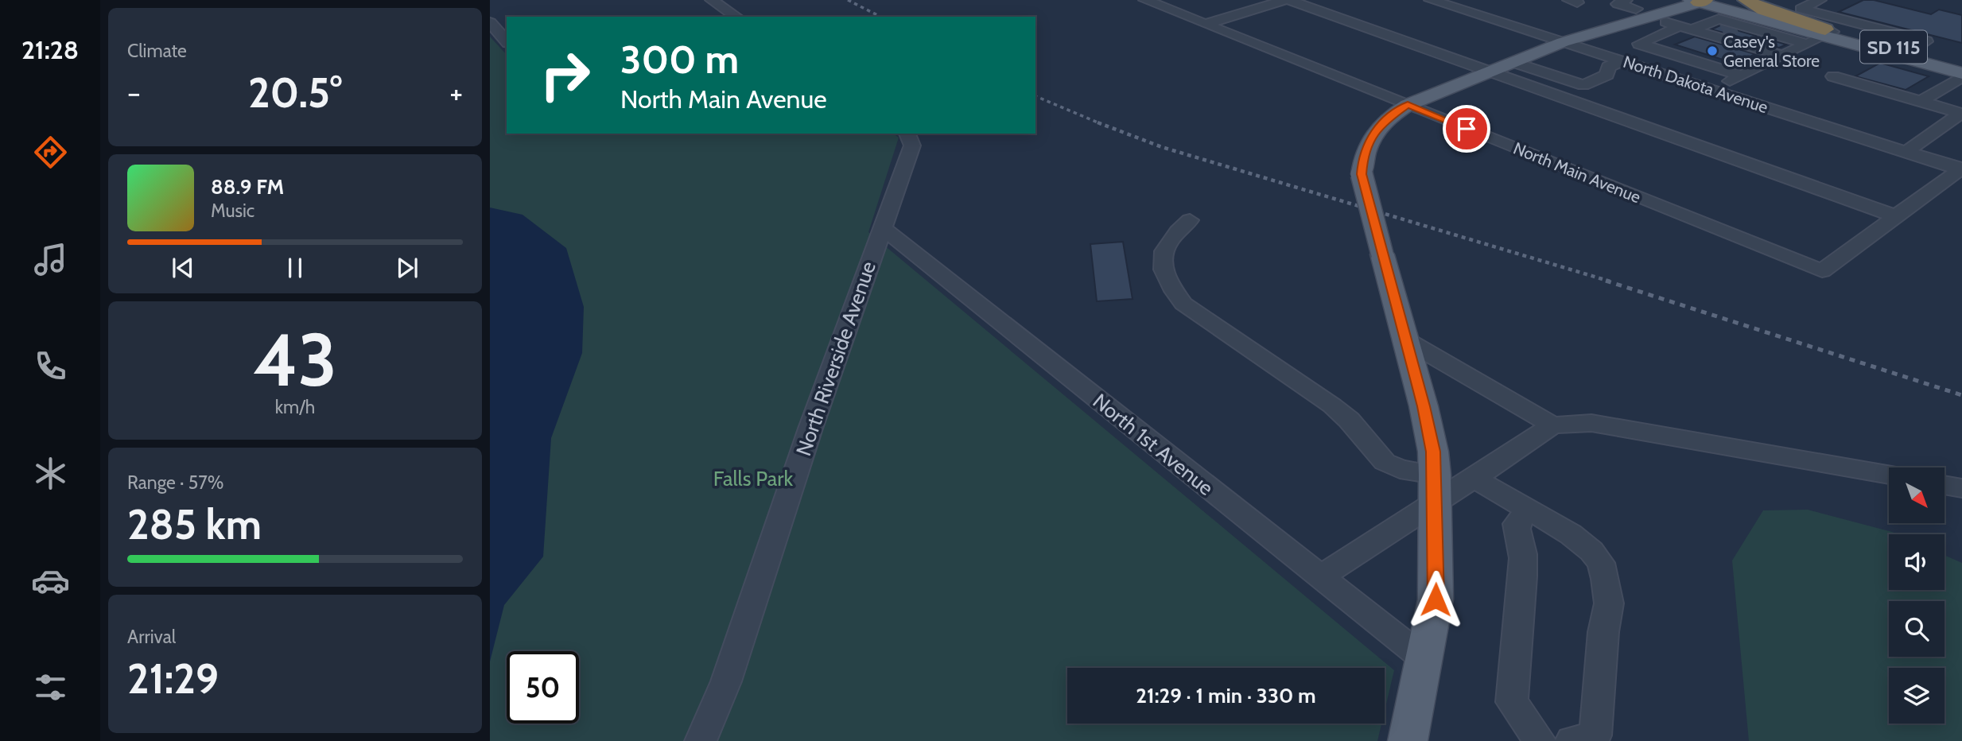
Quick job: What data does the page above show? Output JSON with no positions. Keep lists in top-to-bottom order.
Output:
{
  "streets": {
    "main road": ["SD 115"],
    "street": [
      "North Dakota Avenue",
      "North Main Avenue",
      "North Riverside Avenue",
      "North 1st Avenue"
    ]
  },
  "crossings": [
    ["North Riverside Avenue", "North 1st Avenue"]
  ],
  "parks": ["Falls Park"],
  "places": ["Casey's General Store"],
  "north": "bottom right",
  "page": {
    "tabs": "21:28",
    "tile": [
      "Climate",
      ["43", "km/h"],
      ["Range · 57%", "285 km"],
      ["Arrival", "21:29"]
    ],
    "turn": ["300 m", "North Main Avenue"],
    "heat": ["−", "20.5°", "+"],
    "song": ["88.9 FM", "Music"],
    "limit": "50",
    "trip": "21:29 · 1 min · 330 m"
  }
}
